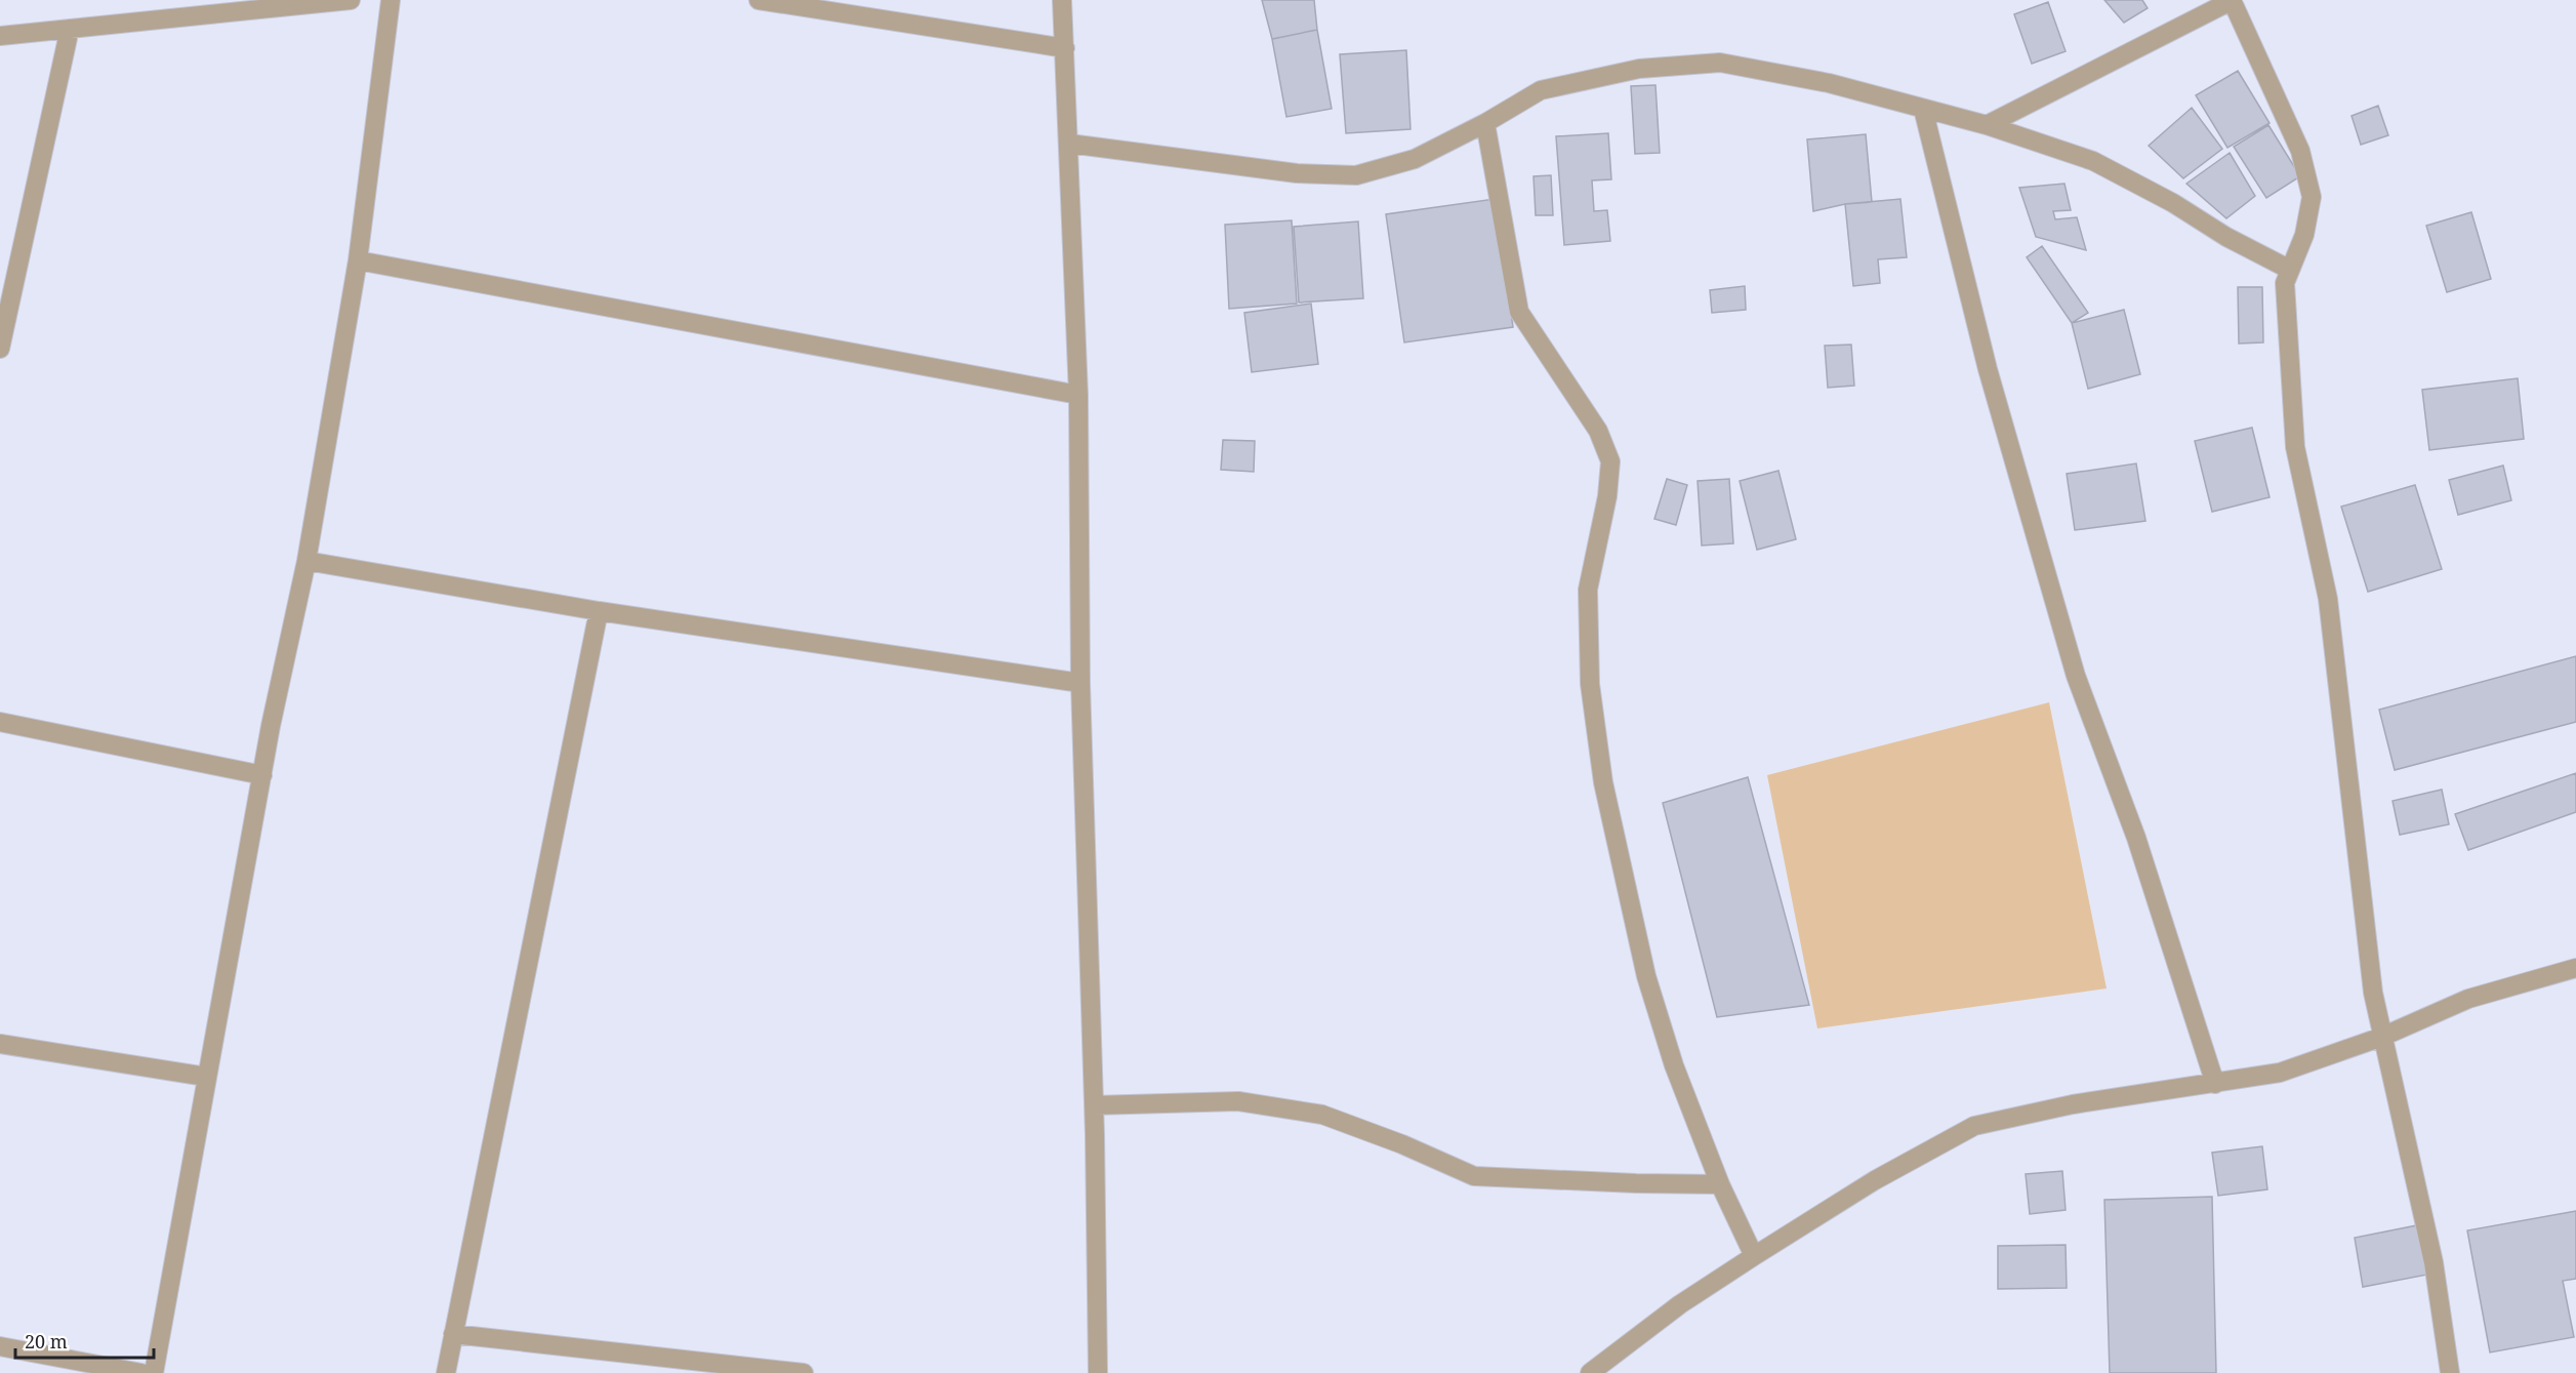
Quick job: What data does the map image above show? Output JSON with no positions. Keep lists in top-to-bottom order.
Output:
{
  "scale_bar": "20 m"
}
